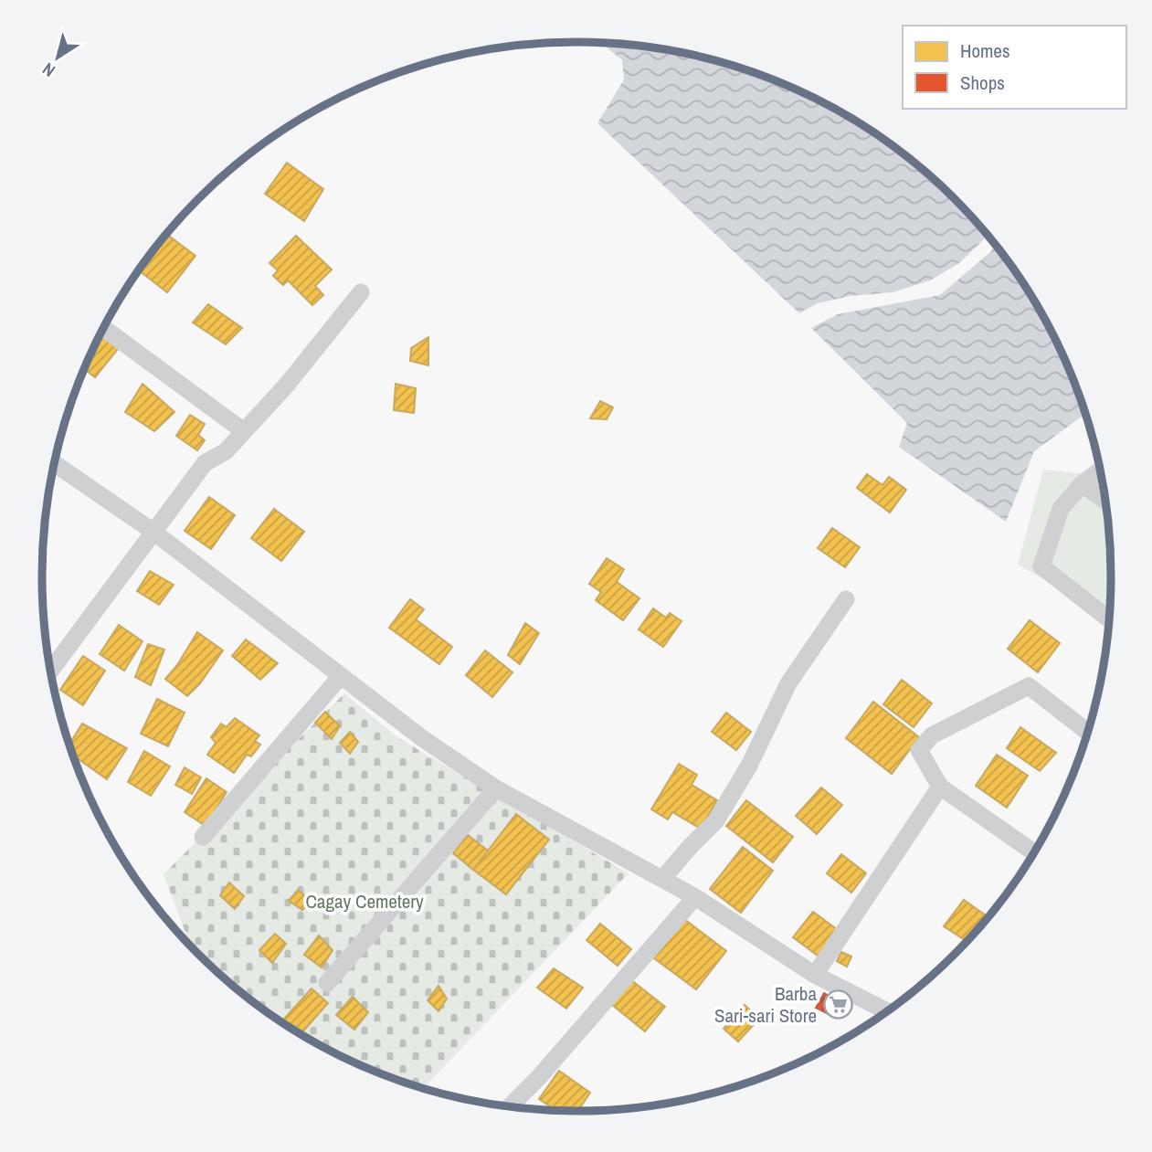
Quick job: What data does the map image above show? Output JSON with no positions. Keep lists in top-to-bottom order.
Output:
{
  "parks": ["Cagay Cemetery"],
  "places": {
    "supermarket": ["Barba Sari-sari Store"]
  },
  "legend": ["Homes", "Shops"],
  "north": "bottom left"
}
